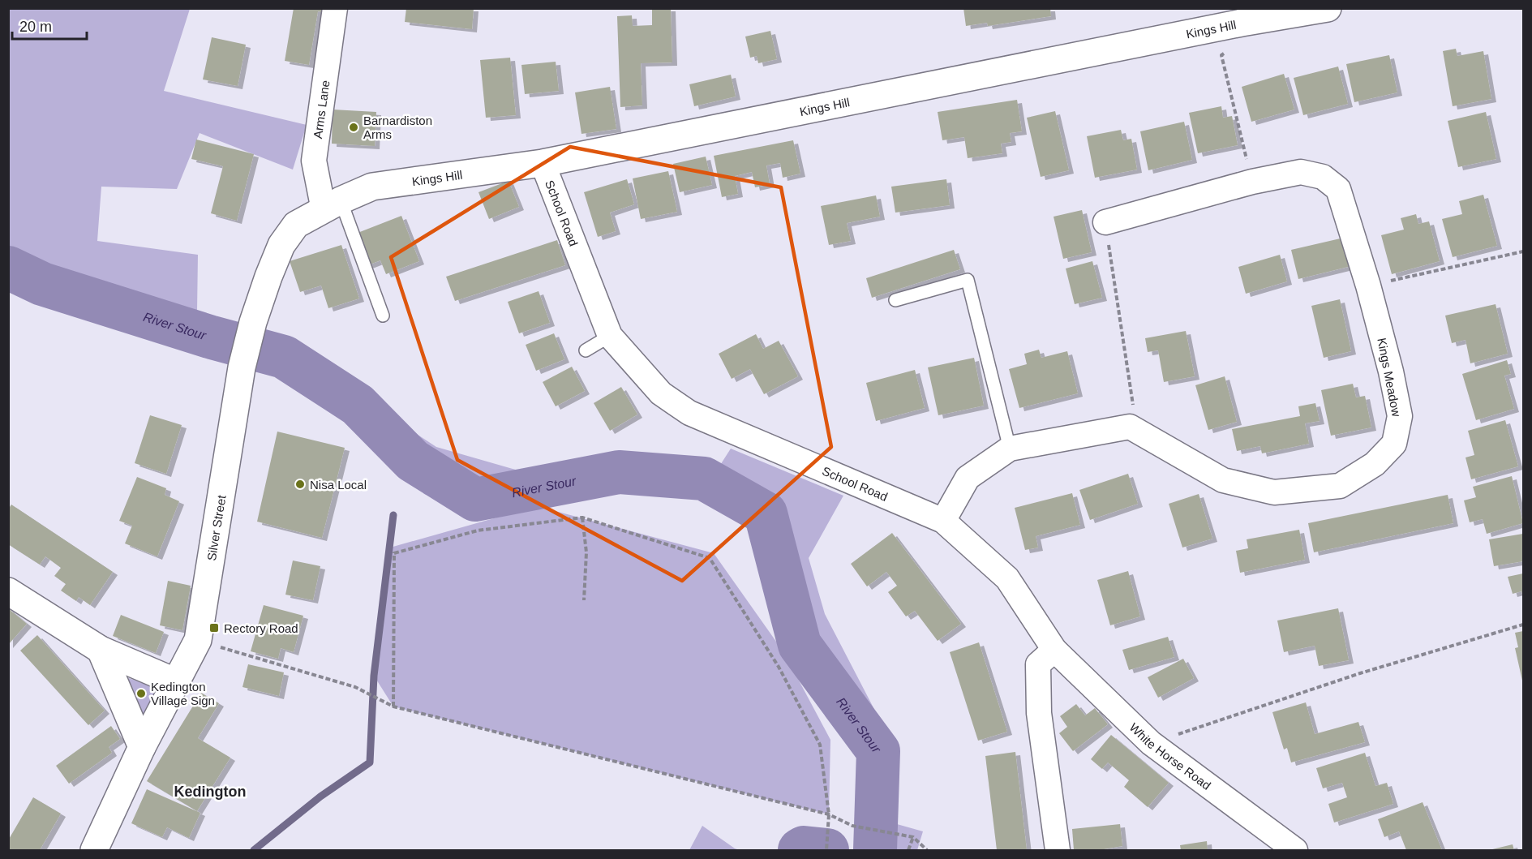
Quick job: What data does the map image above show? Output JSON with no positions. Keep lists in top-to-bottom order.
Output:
{
  "streets": {
    "street": [
      "Kings Hill",
      "Arms Lane",
      "School Road",
      "Kings Meadow",
      "Silver Street",
      "White Horse Road"
    ]
  },
  "crossings": [
    ["Kings Hill", "Arms Lane"],
    ["Kings Hill", "School Road"],
    ["Kings Hill", "Silver Street"],
    ["Arms Lane", "Silver Street"],
    ["School Road", "White Horse Road"]
  ],
  "districts": ["Kedington"],
  "water": ["River Stour"],
  "places": {
    "other": ["Barnardiston Arms", "Nisa Local", "Kedington Village Sign"],
    "transit": ["Rectory Road"]
  },
  "scale_bar": "20 m"
}
